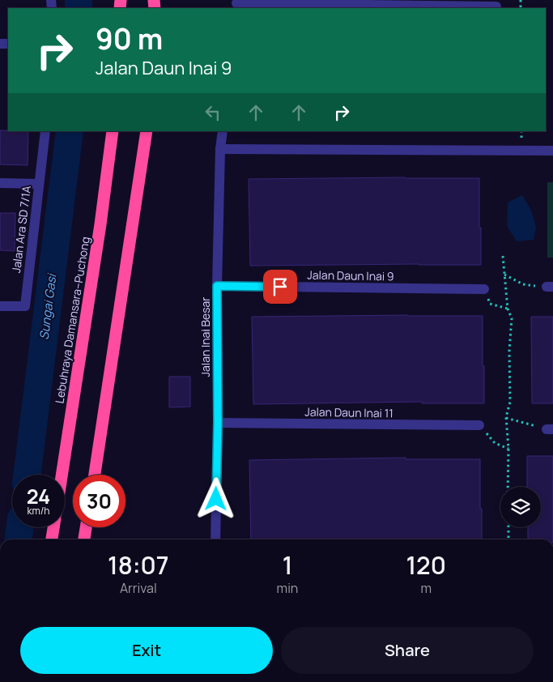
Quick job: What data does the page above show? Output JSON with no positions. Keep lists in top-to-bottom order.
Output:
{
  "streets": {
    "highway": ["Lebuhraya Damansara–Puchong"],
    "street": [
      "Jalan Ara SD 7/1A",
      "Jalan Daun Inai 9",
      "Jalan Inai Besar",
      "Jalan Daun Inai 11"
    ]
  },
  "crossings": [
    ["Jalan Daun Inai 9", "Jalan Inai Besar"],
    ["Jalan Inai Besar", "Jalan Daun Inai 11"]
  ],
  "water": ["Sungai Gasi"],
  "page": {
    "turn": ["90 m", "Jalan Daun Inai 9"],
    "speed": "24 km/h",
    "limit": "30",
    "eta": [
      "18:07",
      "Arrival",
      "1",
      "min",
      "120",
      "m"
    ],
    "buttons": ["Exit", "Share"]
  }
}
